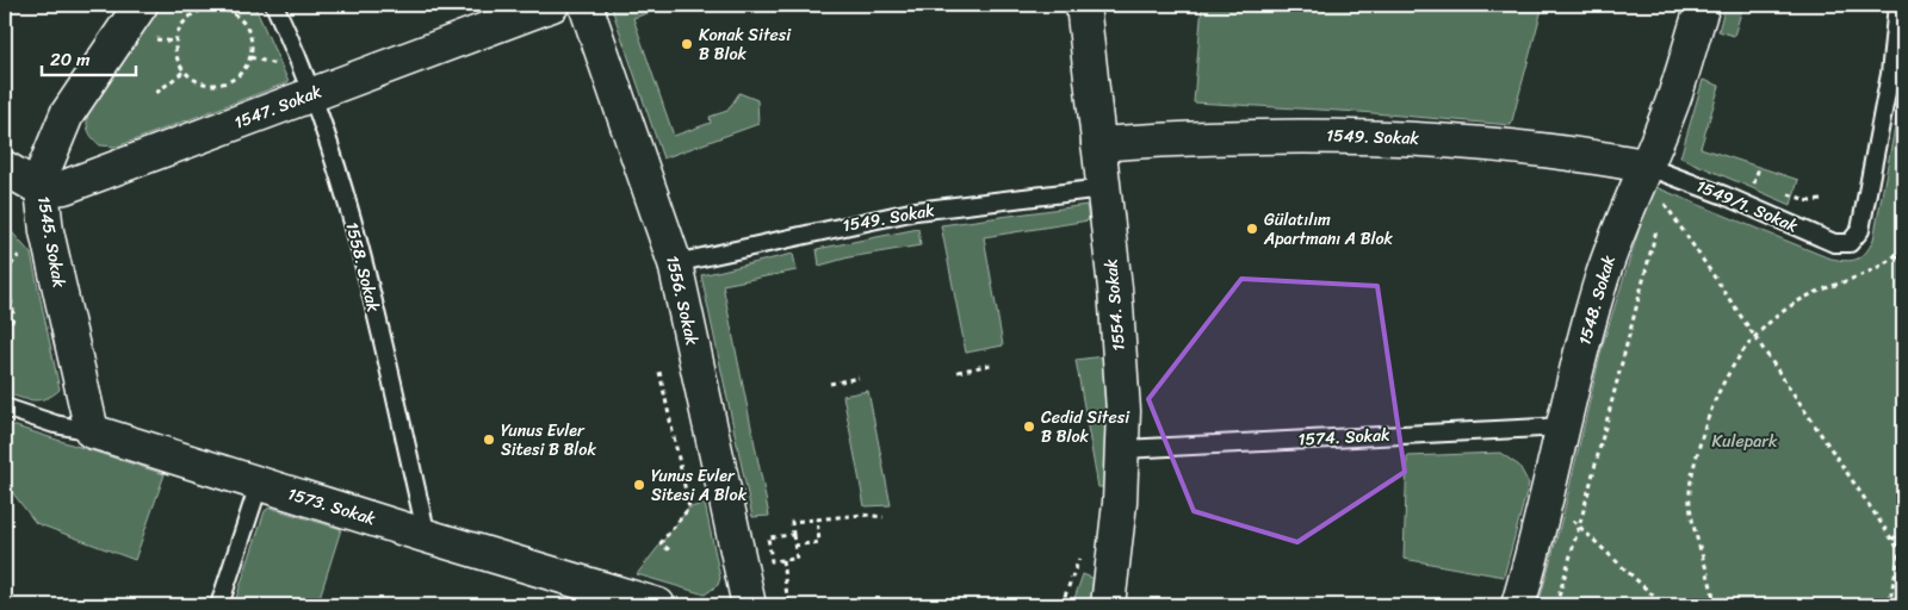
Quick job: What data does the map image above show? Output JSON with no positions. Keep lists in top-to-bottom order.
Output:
{
  "streets": {
    "street": [
      "1547. Sokak",
      "1549. Sokak",
      "1545. Sokak",
      "1556. Sokak",
      "1548. Sokak",
      "1554. Sokak",
      "1573. Sokak"
    ],
    "lane": ["1549/1. Sokak", "1558. Sokak", "1574. Sokak"]
  },
  "crossings": [
    ["1547. Sokak", "1545. Sokak"],
    ["1547. Sokak", "1558. Sokak"],
    ["1549. Sokak", "1549/1. Sokak"],
    ["1549. Sokak", "1556. Sokak"],
    ["1549. Sokak", "1548. Sokak"],
    ["1549. Sokak", "1554. Sokak"],
    ["1549/1. Sokak", "1548. Sokak"],
    ["1545. Sokak", "1573. Sokak"],
    ["1558. Sokak", "1573. Sokak"],
    ["1548. Sokak", "1574. Sokak"],
    ["1554. Sokak", "1574. Sokak"]
  ],
  "parks": ["Kulepark"],
  "places": [
    "Konak Sitesi B Blok",
    "Gülatılım Apartmanı A Blok",
    "Cedid Sitesi B Blok",
    "Yunus Evler Sitesi B Blok",
    "Yunus Evler Sitesi A Blok"
  ],
  "scale_bar": "20 m"
}
